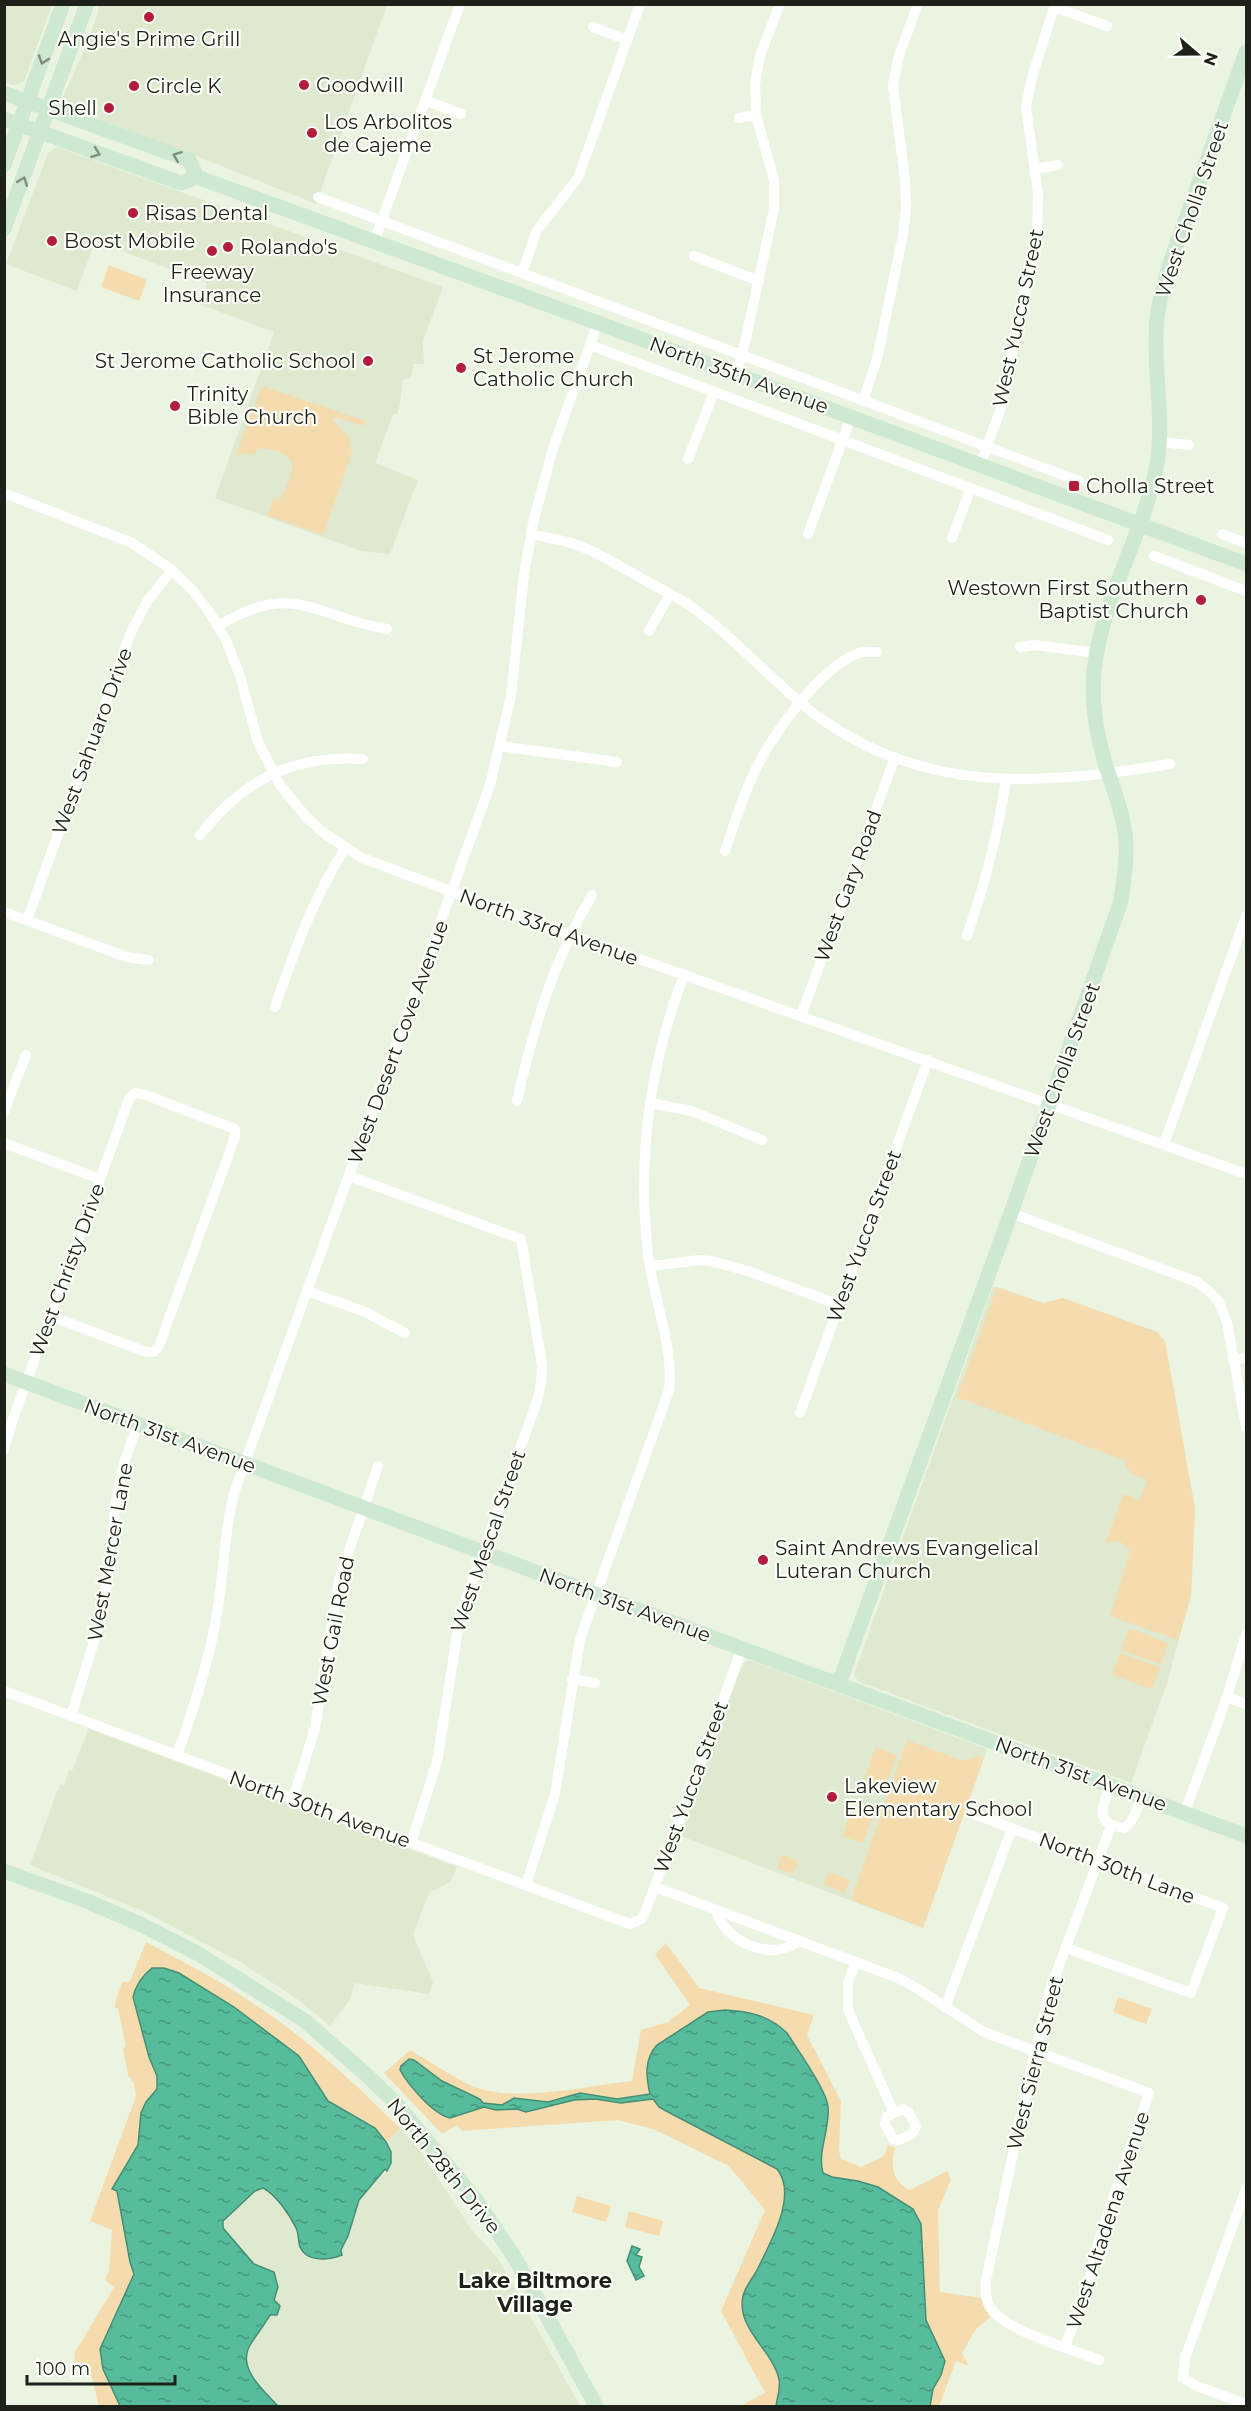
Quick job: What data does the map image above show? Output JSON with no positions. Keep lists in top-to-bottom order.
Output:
{
  "streets": {
    "street": [
      "West Cholla Street",
      "West Yucca Street",
      "North 35th Avenue",
      "West Sahuaro Drive",
      "West Gary Road",
      "North 33rd Avenue",
      "West Desert Cove Avenue",
      "West Christy Drive",
      "North 31st Avenue",
      "West Mescal Street",
      "West Mercer Lane",
      "West Gail Road",
      "North 30th Avenue",
      "North 30th Lane",
      "West Sierra Street",
      "North 28th Drive",
      "West Altadena Avenue"
    ]
  },
  "crossings": [
    ["West Cholla Street", "North 35th Avenue"],
    ["West Cholla Street", "North 33rd Avenue"],
    ["West Cholla Street", "North 31st Avenue"],
    ["West Yucca Street", "North 35th Avenue"],
    ["West Yucca Street", "North 33rd Avenue"],
    ["West Yucca Street", "North 31st Avenue"],
    ["West Yucca Street", "North 30th Avenue"],
    ["North 35th Avenue", "West Desert Cove Avenue"],
    ["West Sahuaro Drive", "North 33rd Avenue"],
    ["West Gary Road", "North 33rd Avenue"],
    ["North 33rd Avenue", "West Desert Cove Avenue"],
    ["West Desert Cove Avenue", "North 31st Avenue"],
    ["West Desert Cove Avenue", "West Mescal Street"],
    ["West Desert Cove Avenue", "North 30th Avenue"],
    ["West Christy Drive", "North 31st Avenue"],
    ["North 31st Avenue", "West Mescal Street"],
    ["North 31st Avenue", "West Mercer Lane"],
    ["North 31st Avenue", "West Gail Road"],
    ["West Mescal Street", "North 30th Avenue"],
    ["West Mercer Lane", "North 30th Avenue"],
    ["West Gail Road", "North 30th Avenue"],
    ["North 30th Lane", "West Sierra Street"],
    ["West Sierra Street", "West Altadena Avenue"]
  ],
  "districts": ["Lake Biltmore Village"],
  "places": {
    "other": [
      "Angie's Prime Grill",
      "Goodwill",
      "Circle K",
      "Shell",
      "Los Arbolitos de Cajeme",
      "Risas Dental",
      "Boost Mobile",
      "Rolando's",
      "Freeway Insurance",
      "St Jerome Catholic School",
      "St Jerome Catholic Church",
      "Trinity Bible Church",
      "Westown First Southern Baptist Church",
      "Saint Andrews Evangelical Luteran Church",
      "Lakeview Elementary School"
    ],
    "transit": ["Cholla Street"]
  },
  "scale_bar": "100 m",
  "north": "right"
}
